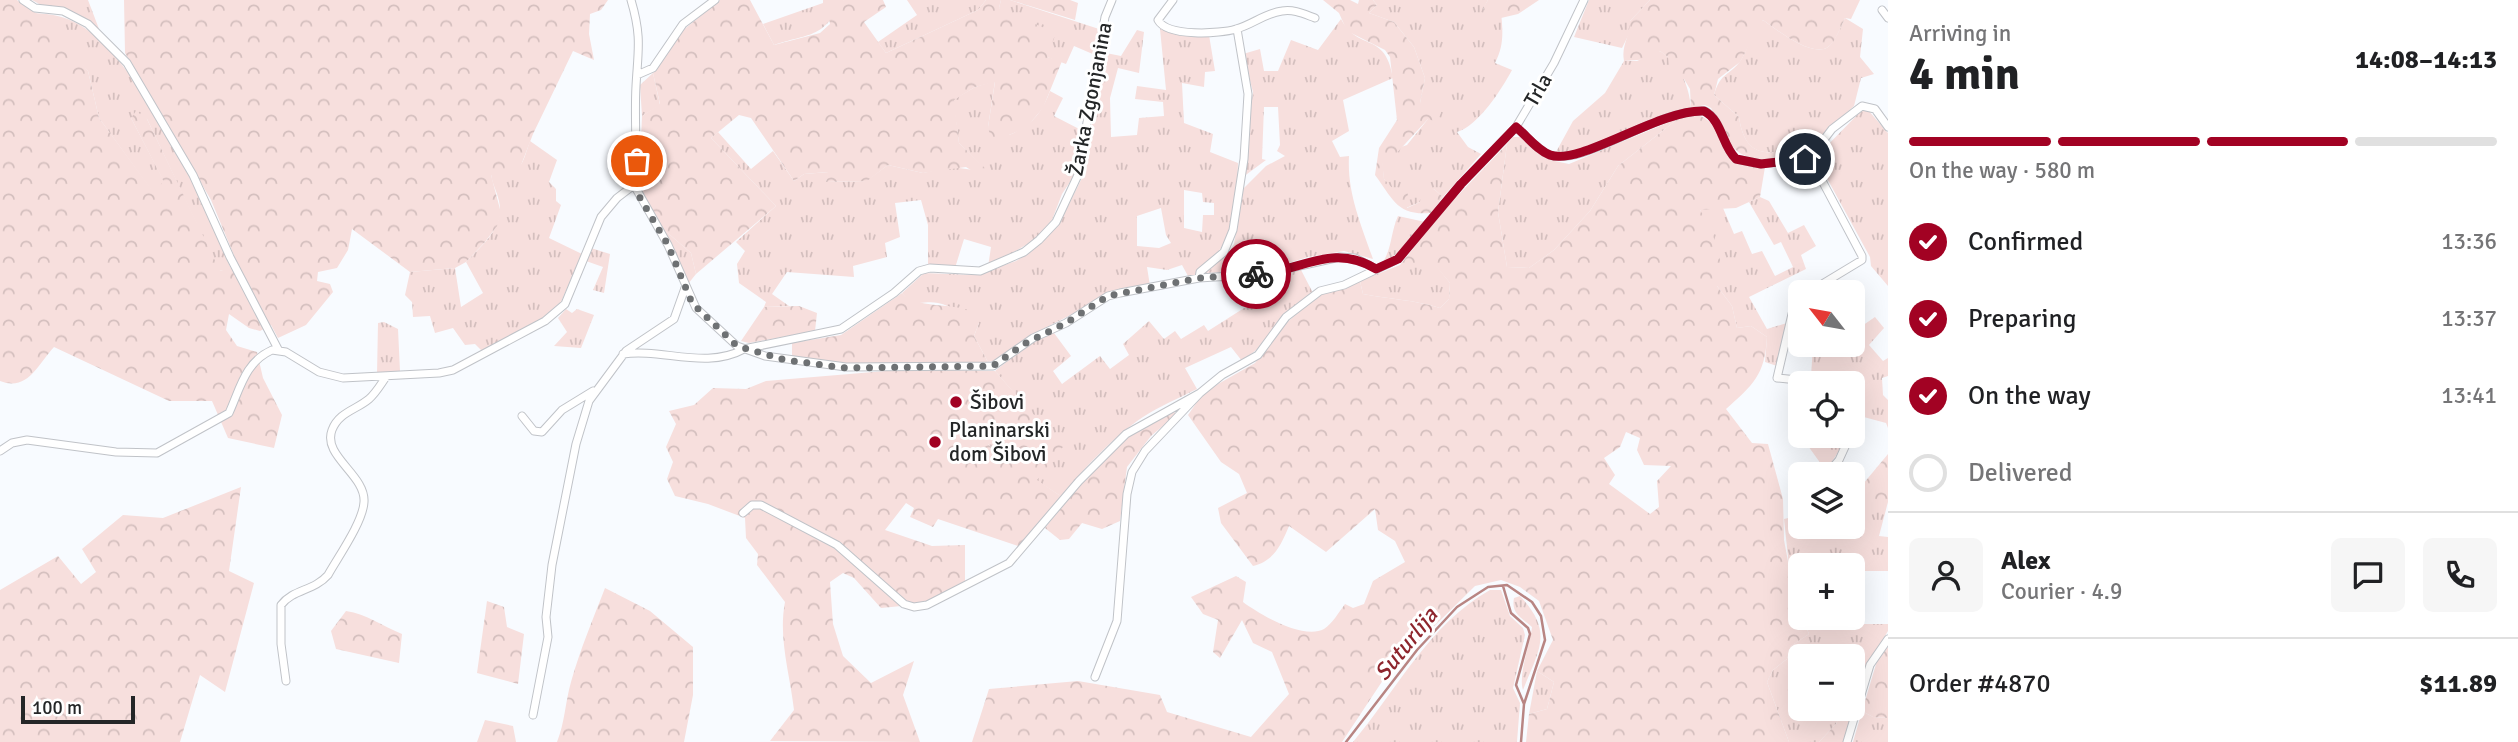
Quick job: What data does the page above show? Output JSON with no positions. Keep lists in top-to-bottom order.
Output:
{
  "streets": {
    "street": ["Trla", "Žarka Zgonjanina"]
  },
  "water": ["Suturlija"],
  "places": ["Šibovi", "Planinarski dom Šibovi"],
  "scale_bar": "100 m",
  "north": "top left",
  "page": {
    "heading": ["4 min", "Arriving in", "14:08–14:13"],
    "panel": [
      "Alex",
      "Courier · 4.9",
      "Order #4870",
      "$11.89"
    ],
    "bar": "On the way · 580 m",
    "list": [
      ["Confirmed", "13:36"],
      ["Preparing", "13:37"],
      ["On the way", "13:41"],
      "Delivered"
    ],
    "map_buttons": ["+", "−"],
    "scale": "100 m"
  }
}
